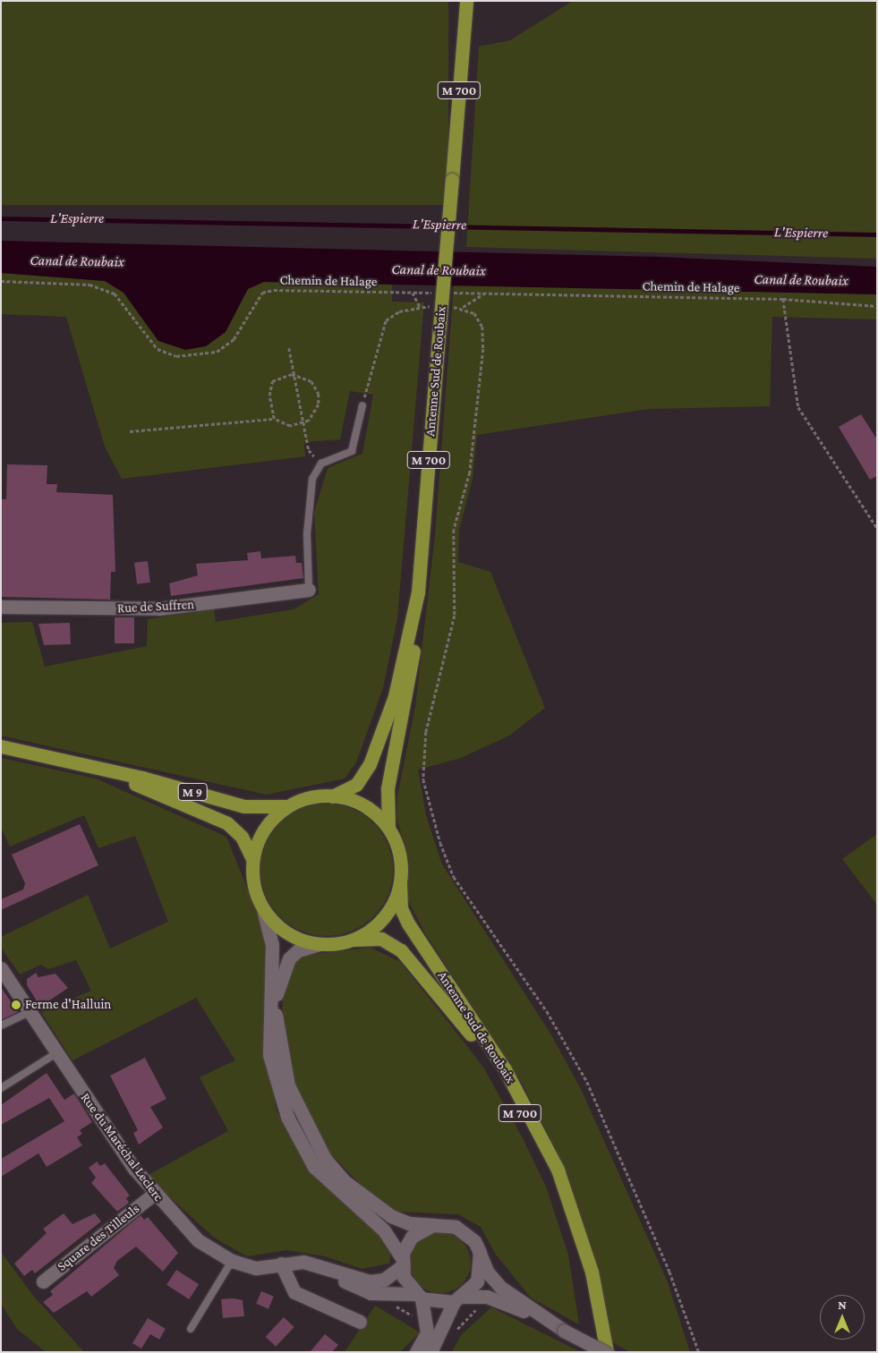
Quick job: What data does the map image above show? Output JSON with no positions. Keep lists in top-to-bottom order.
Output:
{
  "streets": {
    "highway": ["M 700", "Antenne Sud de Roubaix", "M 9"],
    "street": ["Rue de Suffren", "Rue du Maréchal Leclerc", "Square des Tilleuls"],
    "path": ["Chemin de Halage"]
  },
  "crossings": [
    ["M 700", "Antenne Sud de Roubaix"],
    ["M 700", "M 9"],
    ["Antenne Sud de Roubaix", "M 9"],
    ["Rue du Maréchal Leclerc", "Square des Tilleuls"]
  ],
  "water": ["L'Espierre", "Canal de Roubaix"],
  "places": ["Ferme d'Halluin"],
  "north": "top"
}
